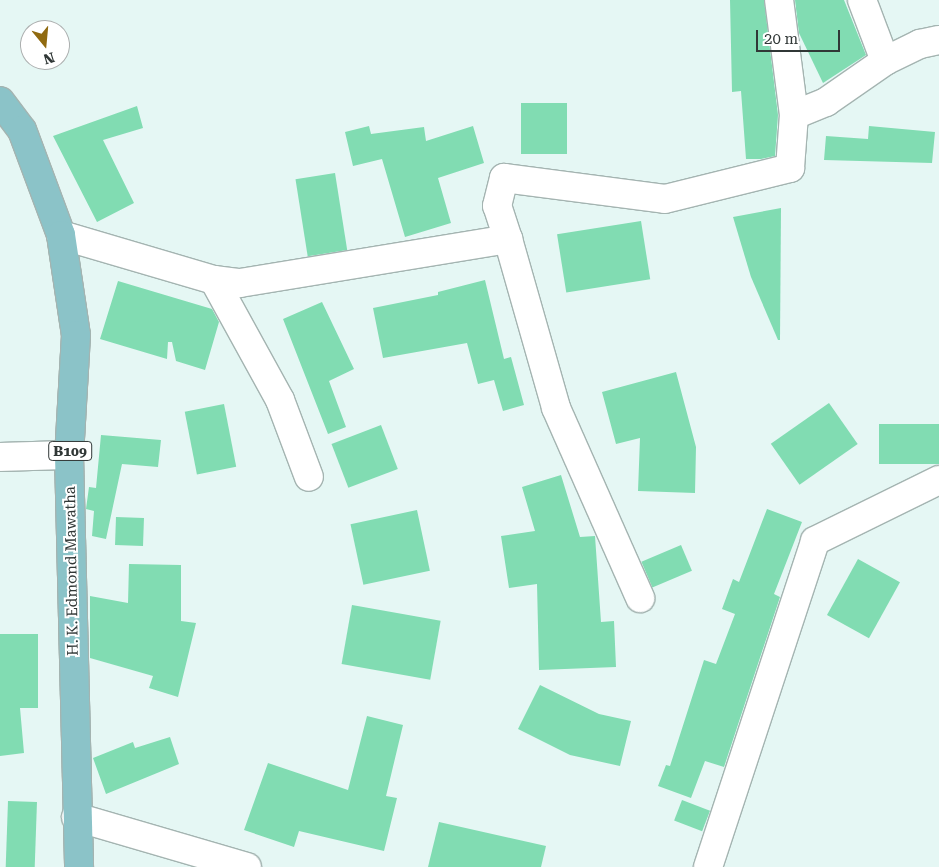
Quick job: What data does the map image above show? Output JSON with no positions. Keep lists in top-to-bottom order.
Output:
{
  "streets": {
    "main road": ["B109", "H. K. Edmond Mawatha"]
  },
  "crossings": [
    ["B109", "H. K. Edmond Mawatha"]
  ],
  "scale_bar": "20 m",
  "north": "bottom"
}
